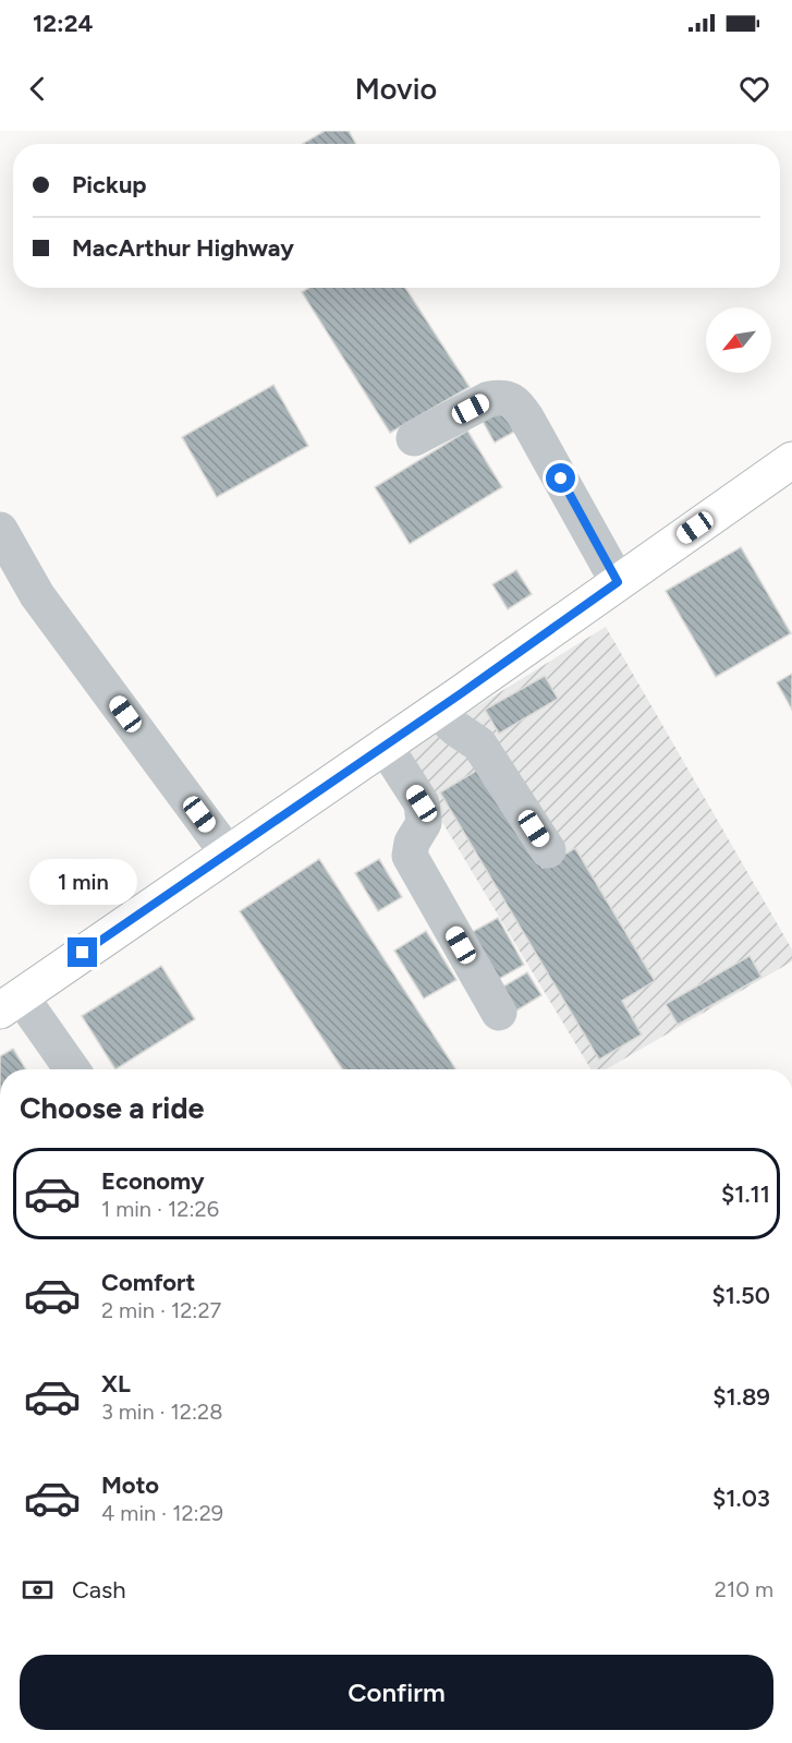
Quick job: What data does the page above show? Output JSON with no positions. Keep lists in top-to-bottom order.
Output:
{
  "north": "bottom left",
  "page": {
    "status": "12:24",
    "header": "Movio",
    "banner": ["Pickup", "MacArthur Highway"],
    "bubble": "1 min",
    "heading": "Choose a ride",
    "list": [
      {
        "name": "Economy",
        "note": "1 min · 12:26",
        "value": "$1.11"
      },
      {
        "name": "Comfort",
        "note": "2 min · 12:27",
        "value": "$1.50"
      },
      {
        "name": "XL",
        "note": "3 min · 12:28",
        "value": "$1.89"
      },
      {
        "name": "Moto",
        "note": "4 min · 12:29",
        "value": "$1.03"
      }
    ],
    "pay": ["Cash", "210 m"],
    "buttons": "Confirm"
  }
}
